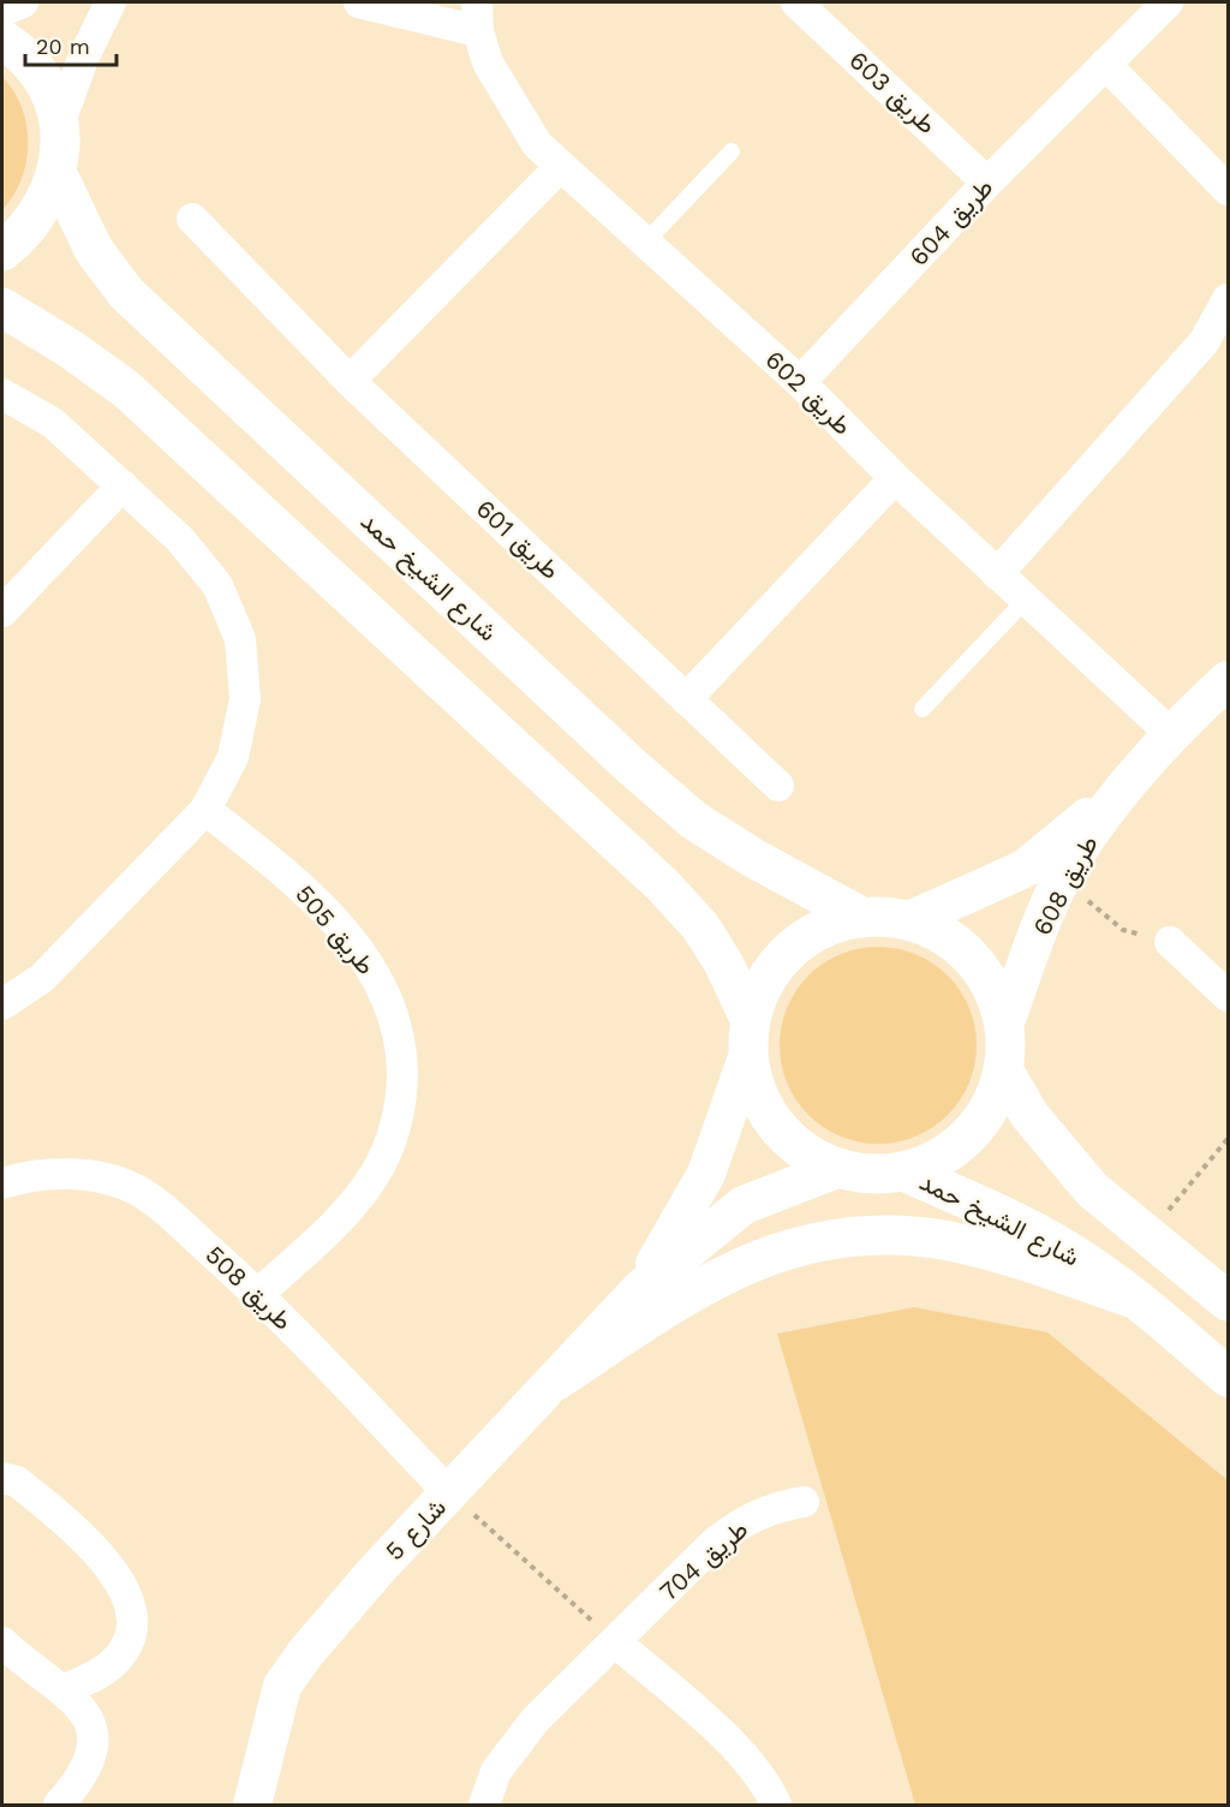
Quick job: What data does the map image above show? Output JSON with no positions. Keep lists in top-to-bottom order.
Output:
{
  "streets": {
    "main road": ["شارع الشيخ حمد"],
    "street": [
      "طريق 603",
      "طريق 604",
      "طريق 602",
      "طريق 601",
      "طريق 608",
      "طريق 505",
      "طريق 508",
      "شارع 5",
      "طريق 704"
    ]
  },
  "crossings": [
    ["طريق 603", "طريق 604"],
    ["طريق 604", "طريق 602"],
    ["طريق 602", "طريق 608"],
    ["شارع الشيخ حمد", "طريق 608"],
    ["شارع الشيخ حمد", "شارع 5"],
    ["طريق 608", "شارع 5"],
    ["طريق 505", "طريق 508"],
    ["طريق 508", "شارع 5"]
  ],
  "scale_bar": "20 m"
}
